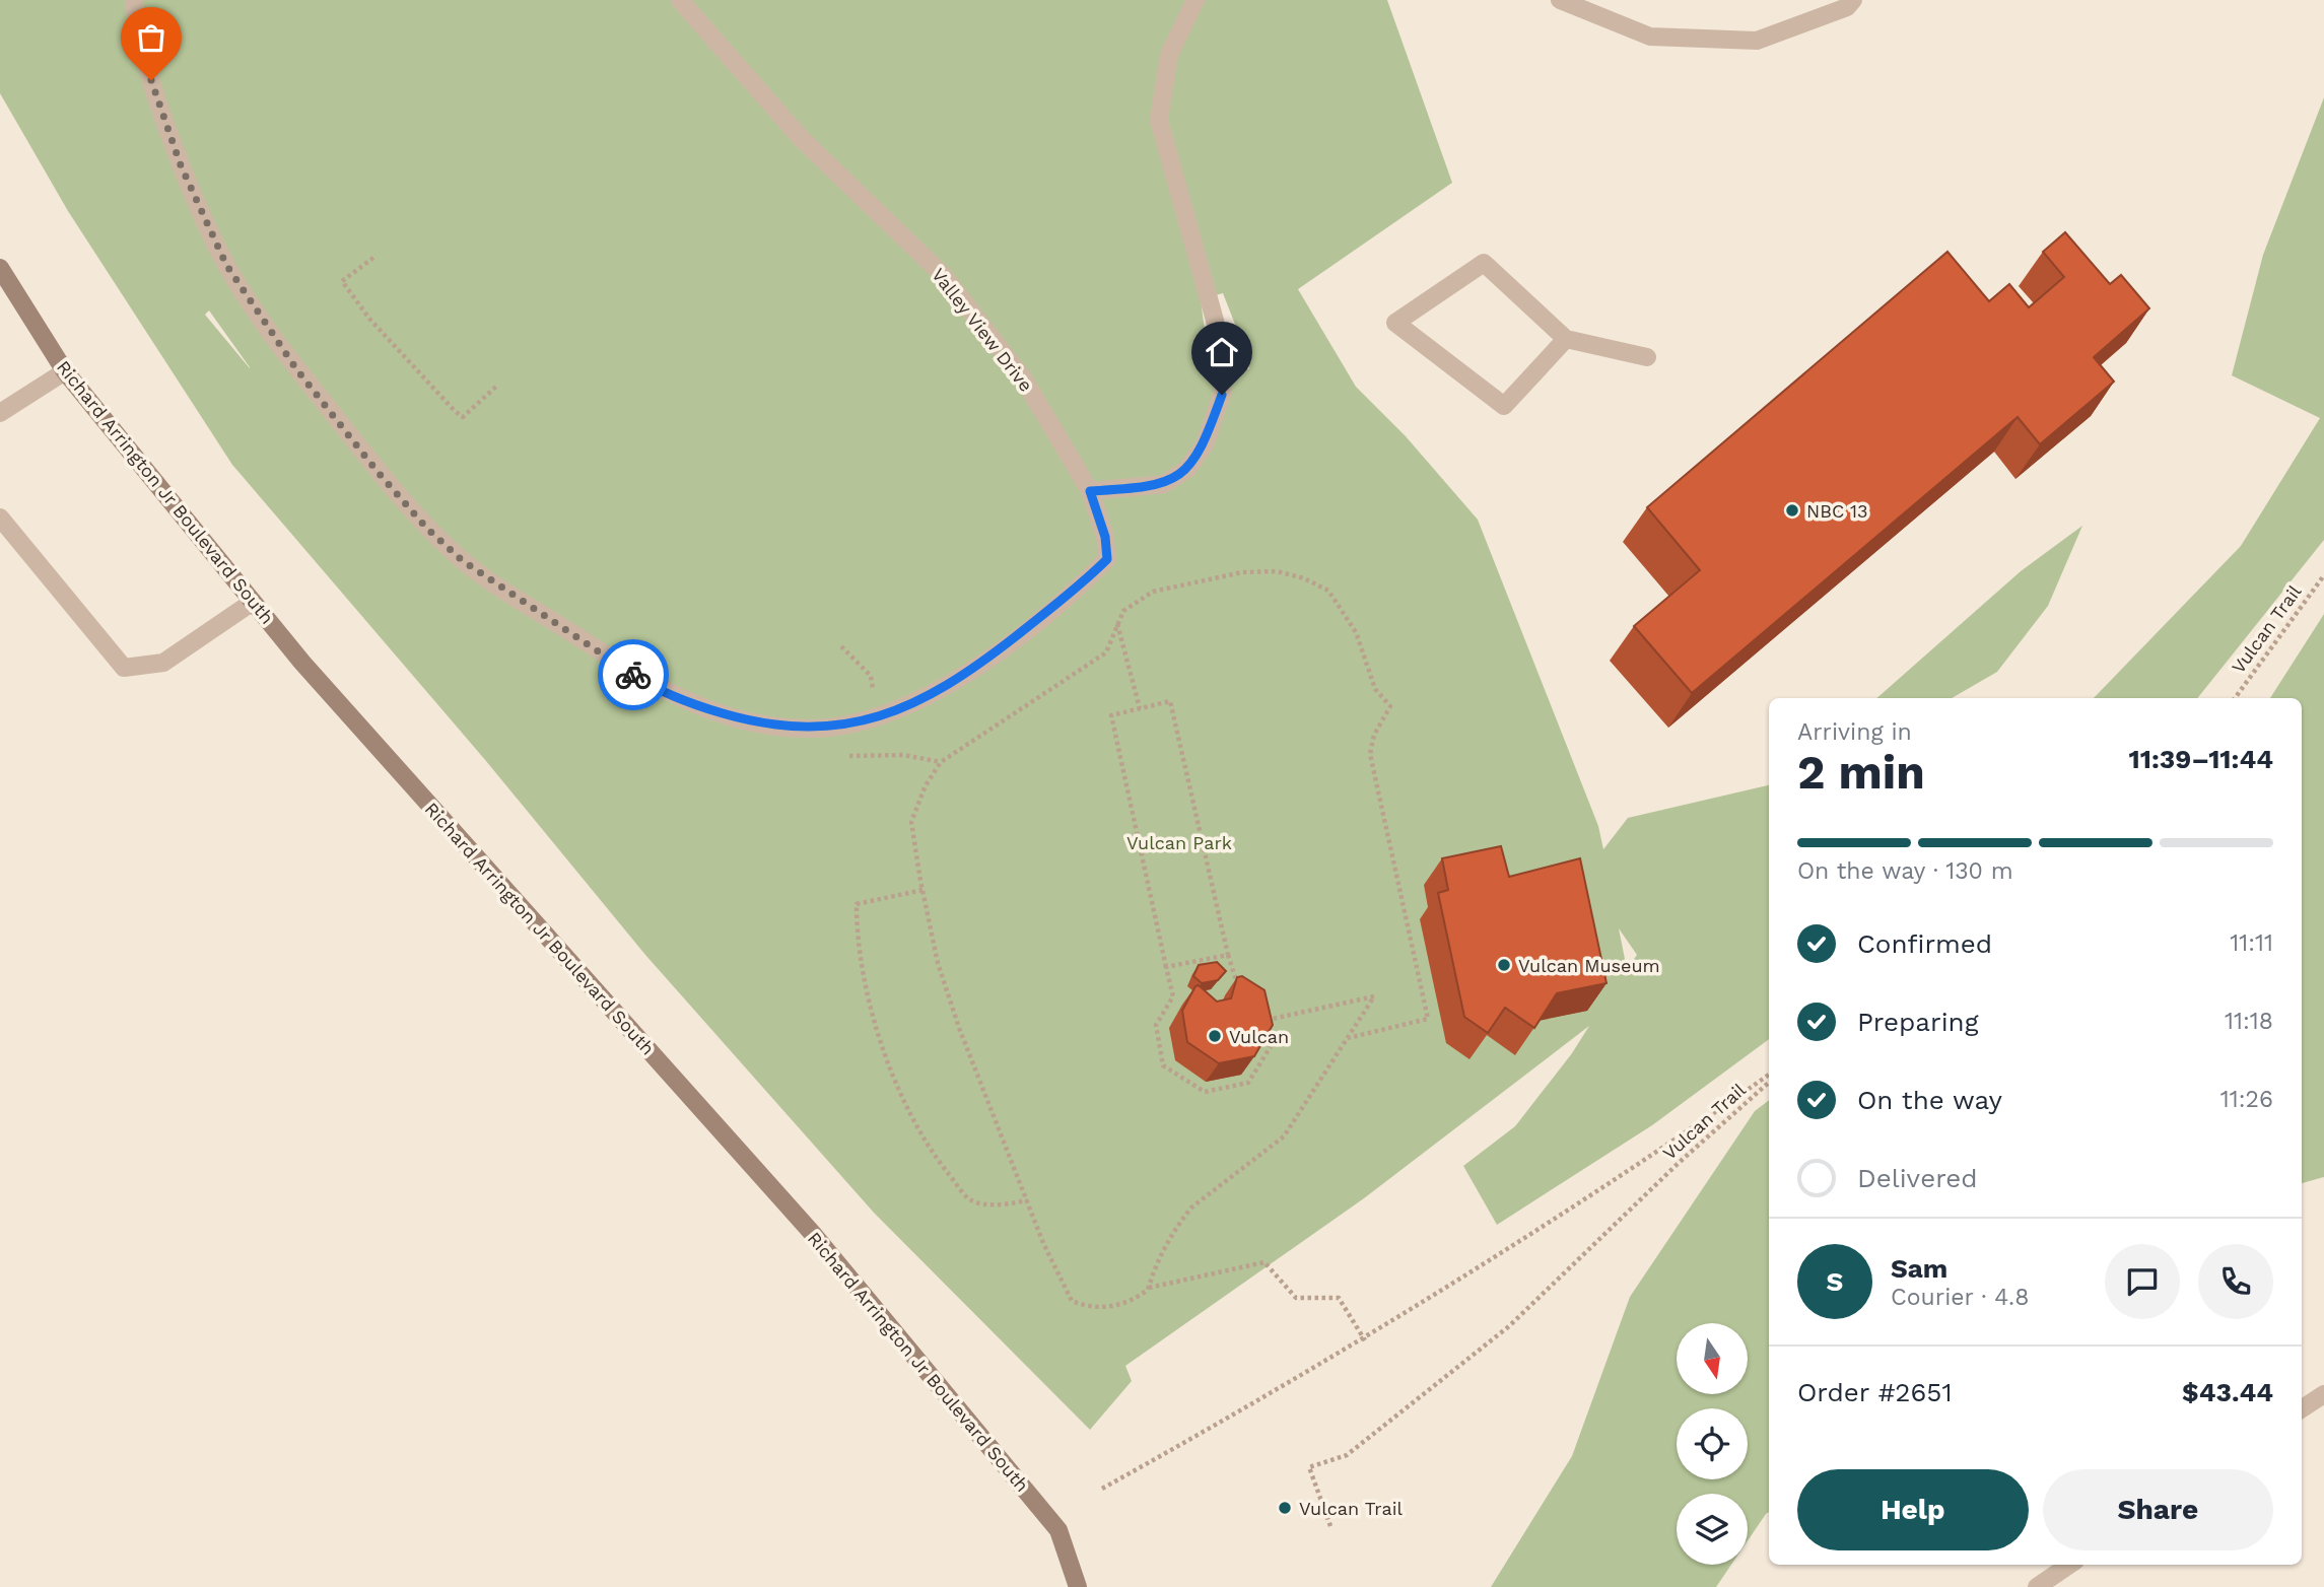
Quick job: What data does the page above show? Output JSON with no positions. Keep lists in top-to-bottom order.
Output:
{
  "streets": {
    "street": ["Valley View Drive", "Richard Arrington Jr Boulevard South"],
    "path": ["Vulcan Trail"]
  },
  "parks": ["Vulcan Park"],
  "places": [
    "NBC 13",
    "Vulcan Museum",
    "Vulcan",
    "Vulcan Trail"
  ],
  "north": "bottom",
  "page": {
    "heading": ["2 min", "Arriving in", "11:39–11:44"],
    "panel": [
      "Sam",
      "Courier · 4.8",
      "Order #2651",
      "$43.44"
    ],
    "bar": "On the way · 130 m",
    "list": [
      ["Confirmed", "11:11"],
      ["Preparing", "11:18"],
      ["On the way", "11:26"],
      "Delivered"
    ],
    "round": "S",
    "buttons": ["Help", "Share"]
  }
}
